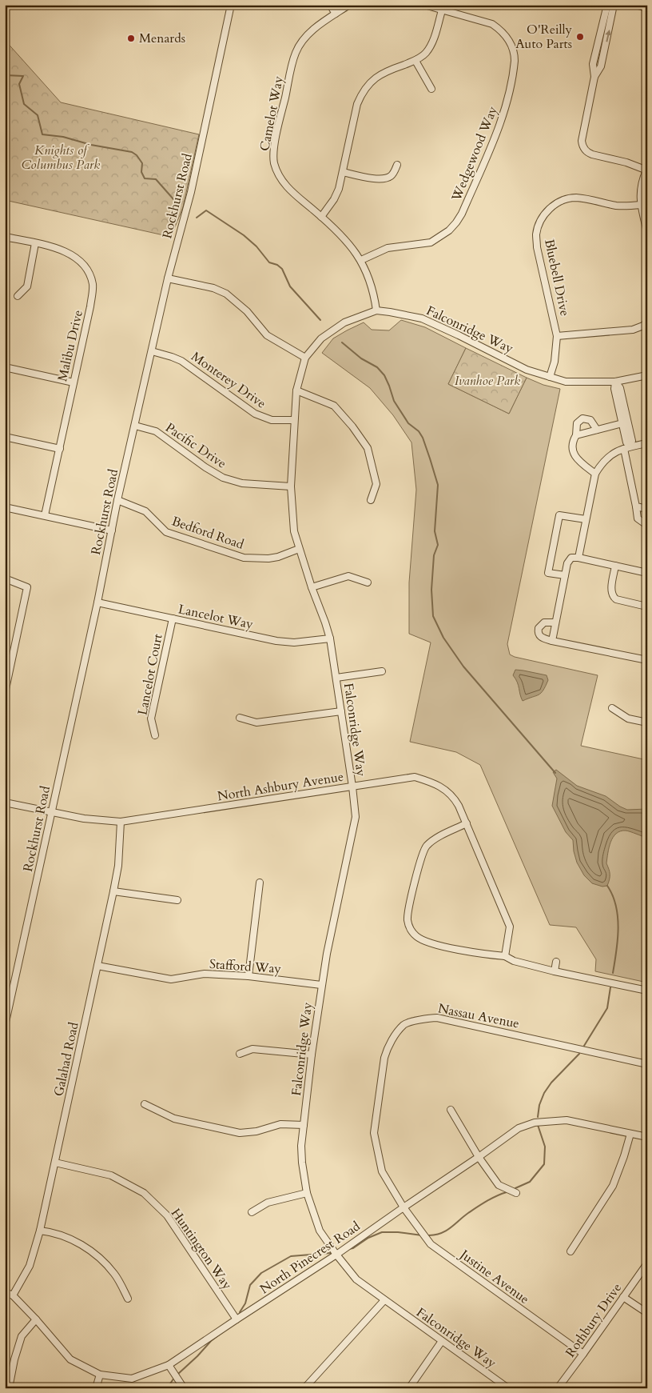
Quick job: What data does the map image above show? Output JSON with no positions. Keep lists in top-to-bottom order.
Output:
{
  "streets": {
    "street": [
      "Camelot Way",
      "Wedgewood Way",
      "Rockhurst Road",
      "Bluebell Drive",
      "Falconridge Way",
      "Malibu Drive",
      "Monterey Drive",
      "Pacific Drive",
      "Bedford Road",
      "Lancelot Way",
      "Lancelot Court",
      "North Ashbury Avenue",
      "Stafford Way",
      "Nassau Avenue",
      "Galahad Road",
      "Huntington Way",
      "North Pinecrest Road",
      "Justine Avenue",
      "Rothbury Drive"
    ]
  },
  "crossings": [
    ["Camelot Way", "Wedgewood Way"],
    ["Camelot Way", "Falconridge Way"],
    ["Rockhurst Road", "Monterey Drive"],
    ["Rockhurst Road", "Pacific Drive"],
    ["Rockhurst Road", "Bedford Road"],
    ["Rockhurst Road", "Lancelot Way"],
    ["Rockhurst Road", "North Ashbury Avenue"],
    ["Bluebell Drive", "Falconridge Way"],
    ["Falconridge Way", "Monterey Drive"],
    ["Falconridge Way", "Pacific Drive"],
    ["Falconridge Way", "Bedford Road"],
    ["Falconridge Way", "Lancelot Way"],
    ["Falconridge Way", "North Ashbury Avenue"],
    ["Falconridge Way", "Stafford Way"],
    ["Falconridge Way", "North Pinecrest Road"],
    ["Lancelot Way", "Lancelot Court"],
    ["North Ashbury Avenue", "Galahad Road"],
    ["Stafford Way", "Galahad Road"],
    ["Nassau Avenue", "North Pinecrest Road"],
    ["Nassau Avenue", "Justine Avenue"],
    ["Galahad Road", "Huntington Way"],
    ["Galahad Road", "North Pinecrest Road"],
    ["Huntington Way", "North Pinecrest Road"],
    ["North Pinecrest Road", "Justine Avenue"],
    ["Justine Avenue", "Rothbury Drive"]
  ],
  "parks": ["Knights of Columbus Park", "Ivanhoe Park"],
  "places": ["O'Reilly Auto Parts", "Menards"]
}
